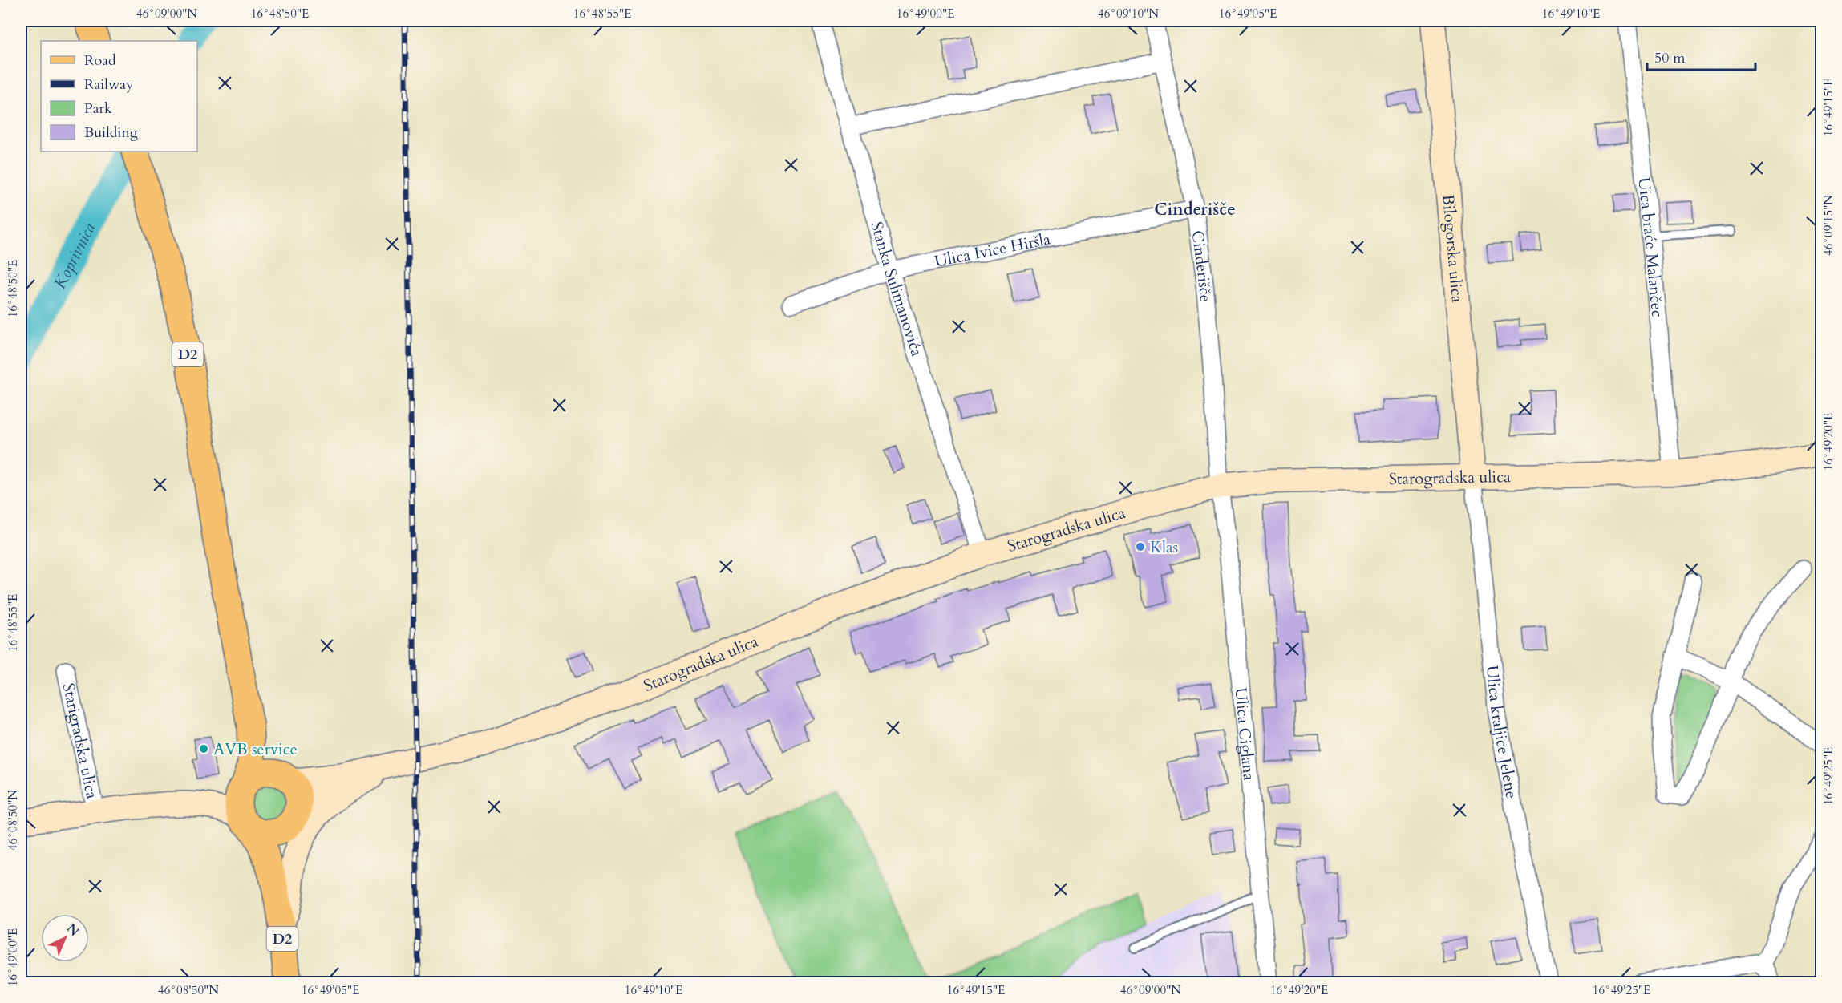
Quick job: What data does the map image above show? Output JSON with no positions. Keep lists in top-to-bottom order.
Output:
{
  "streets": {
    "main road": ["Bilogorska ulica", "D2", "Starogradska ulica"],
    "street": [
      "Uica braće Malančec",
      "Ulica Ivice Hiršla",
      "Cinderišče",
      "Stanka Sulimanovića",
      "Ulica kraljice Jelene",
      "Ulica Ciglana",
      "Starigradska ulica"
    ]
  },
  "crossings": [
    ["Uica braće Malančec", "Starogradska ulica"],
    ["Bilogorska ulica", "Starogradska ulica"],
    ["Bilogorska ulica", "Ulica kraljice Jelene"],
    ["Ulica Ivice Hiršla", "Cinderišče"],
    ["Ulica Ivice Hiršla", "Stanka Sulimanovića"],
    ["Cinderišče", "Starogradska ulica"],
    ["Cinderišče", "Ulica Ciglana"],
    ["Stanka Sulimanovića", "Starogradska ulica"],
    ["D2", "Starogradska ulica"],
    ["Starogradska ulica", "Ulica kraljice Jelene"],
    ["Starogradska ulica", "Ulica Ciglana"]
  ],
  "districts": ["Cinderišče"],
  "water": ["Koprivnica"],
  "places": ["Klas", "AVB service"],
  "legend": [
    "Road",
    "Railway",
    "Park",
    "Building"
  ],
  "scale_bar": "50 m",
  "north": "top right",
  "coordinates": [
    "46°09'00\"N",
    "16°48'50\"E",
    "16°48'55\"E",
    "16°49'00\"E",
    "46°09'10\"N",
    "16°49'05\"E",
    "16°49'10\"E",
    "16°49'15\"E",
    "46°09'15\"N",
    "16°49'20\"E",
    "16°49'25\"E",
    "46°08'50\"N"
  ]
}
